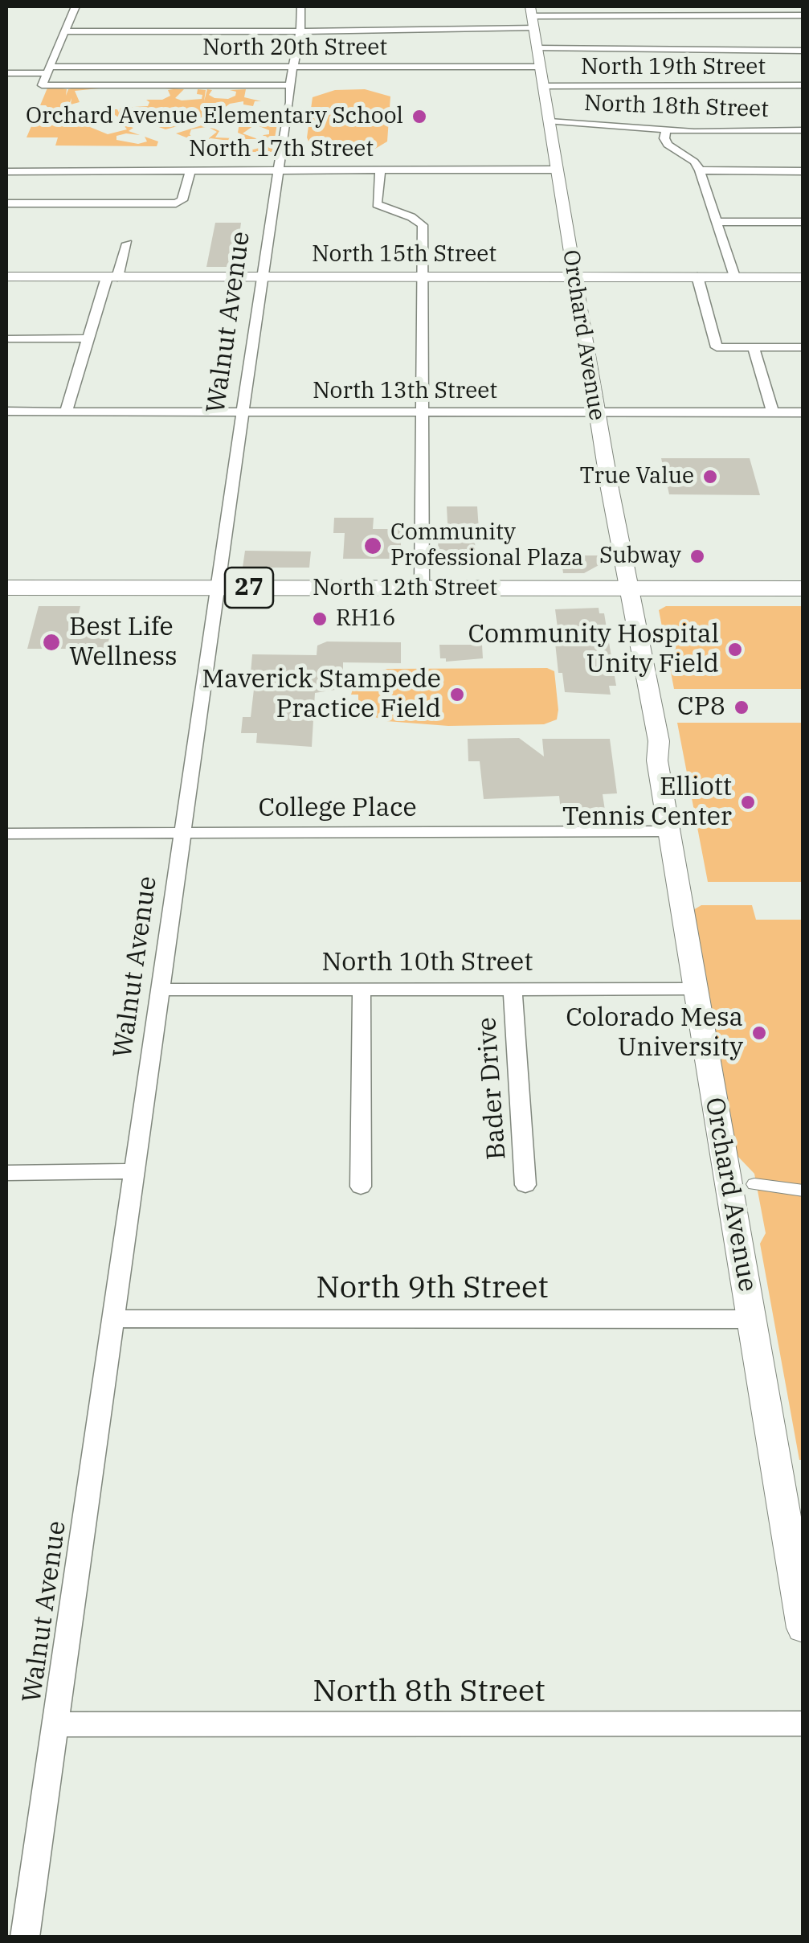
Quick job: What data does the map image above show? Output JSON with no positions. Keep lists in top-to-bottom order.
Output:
{
  "streets": {
    "main road": ["27", "North 12th Street"],
    "street": [
      "North 20th Street",
      "North 19th Street",
      "North 18th Street",
      "North 17th Street",
      "North 15th Street",
      "Walnut Avenue",
      "Orchard Avenue",
      "North 13th Street",
      "College Place",
      "North 10th Street",
      "Bader Drive",
      "North 9th Street",
      "North 8th Street"
    ]
  },
  "crossings": [
    ["North 20th Street", "Walnut Avenue"],
    ["North 20th Street", "Orchard Avenue"],
    ["North 19th Street", "Orchard Avenue"],
    ["North 18th Street", "Orchard Avenue"],
    ["North 17th Street", "Walnut Avenue"],
    ["North 17th Street", "Orchard Avenue"],
    ["North 15th Street", "Walnut Avenue"],
    ["North 15th Street", "Orchard Avenue"],
    ["Walnut Avenue", "North 13th Street"],
    ["Walnut Avenue", "North 12th Street"],
    ["Walnut Avenue", "College Place"],
    ["Walnut Avenue", "North 10th Street"],
    ["Walnut Avenue", "North 9th Street"],
    ["Walnut Avenue", "North 8th Street"],
    ["Orchard Avenue", "North 13th Street"],
    ["Orchard Avenue", "North 12th Street"],
    ["Orchard Avenue", "College Place"],
    ["Orchard Avenue", "North 10th Street"],
    ["Orchard Avenue", "North 9th Street"],
    ["North 10th Street", "Bader Drive"]
  ],
  "places": [
    "Orchard Avenue Elementary School",
    "True Value",
    "Community Professional Plaza",
    "Subway",
    "RH16",
    "Best Life Wellness",
    "Community Hospital Unity Field",
    "Maverick Stampede Practice Field",
    "CP8",
    "Elliott Tennis Center",
    "Colorado Mesa University"
  ]
}
